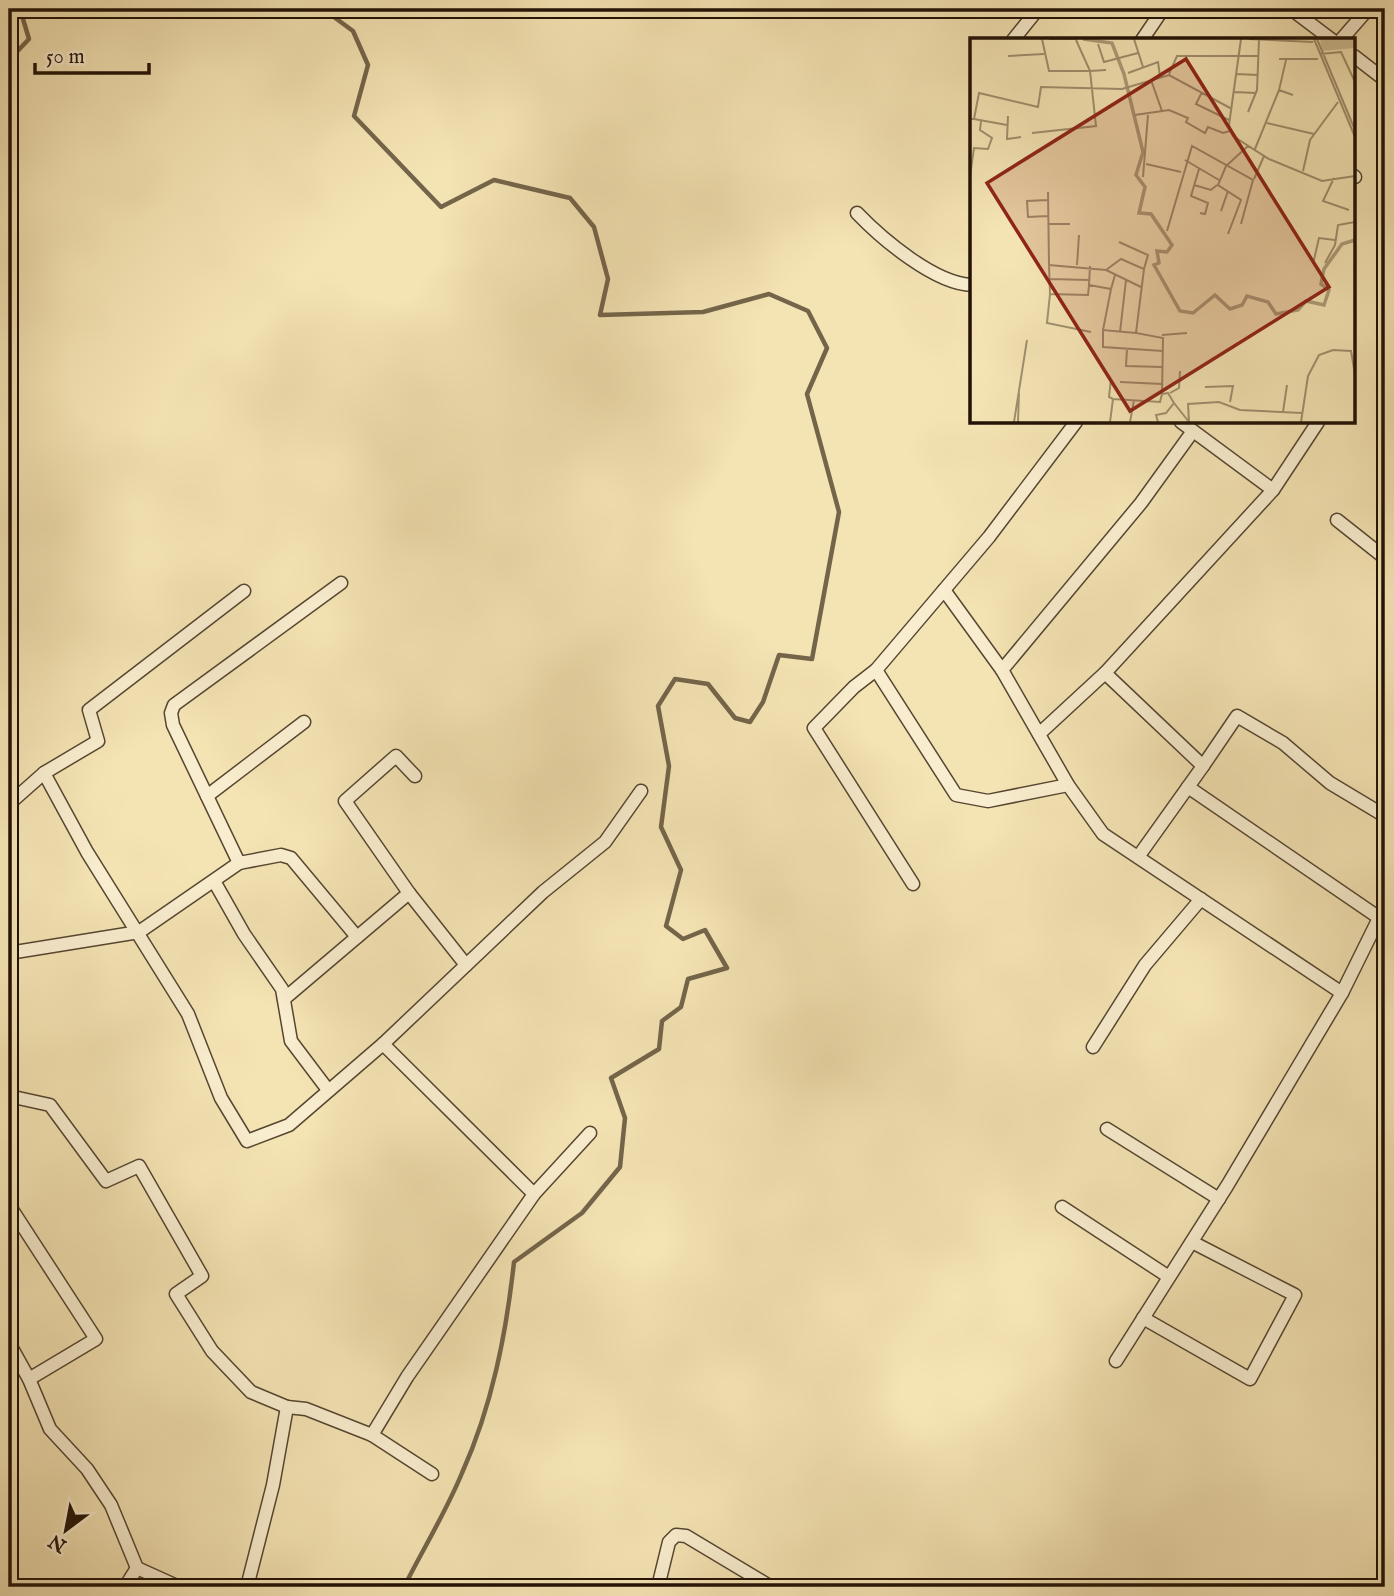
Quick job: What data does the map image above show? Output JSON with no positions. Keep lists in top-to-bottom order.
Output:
{
  "scale_bar": "50 m",
  "north": "bottom left"
}
